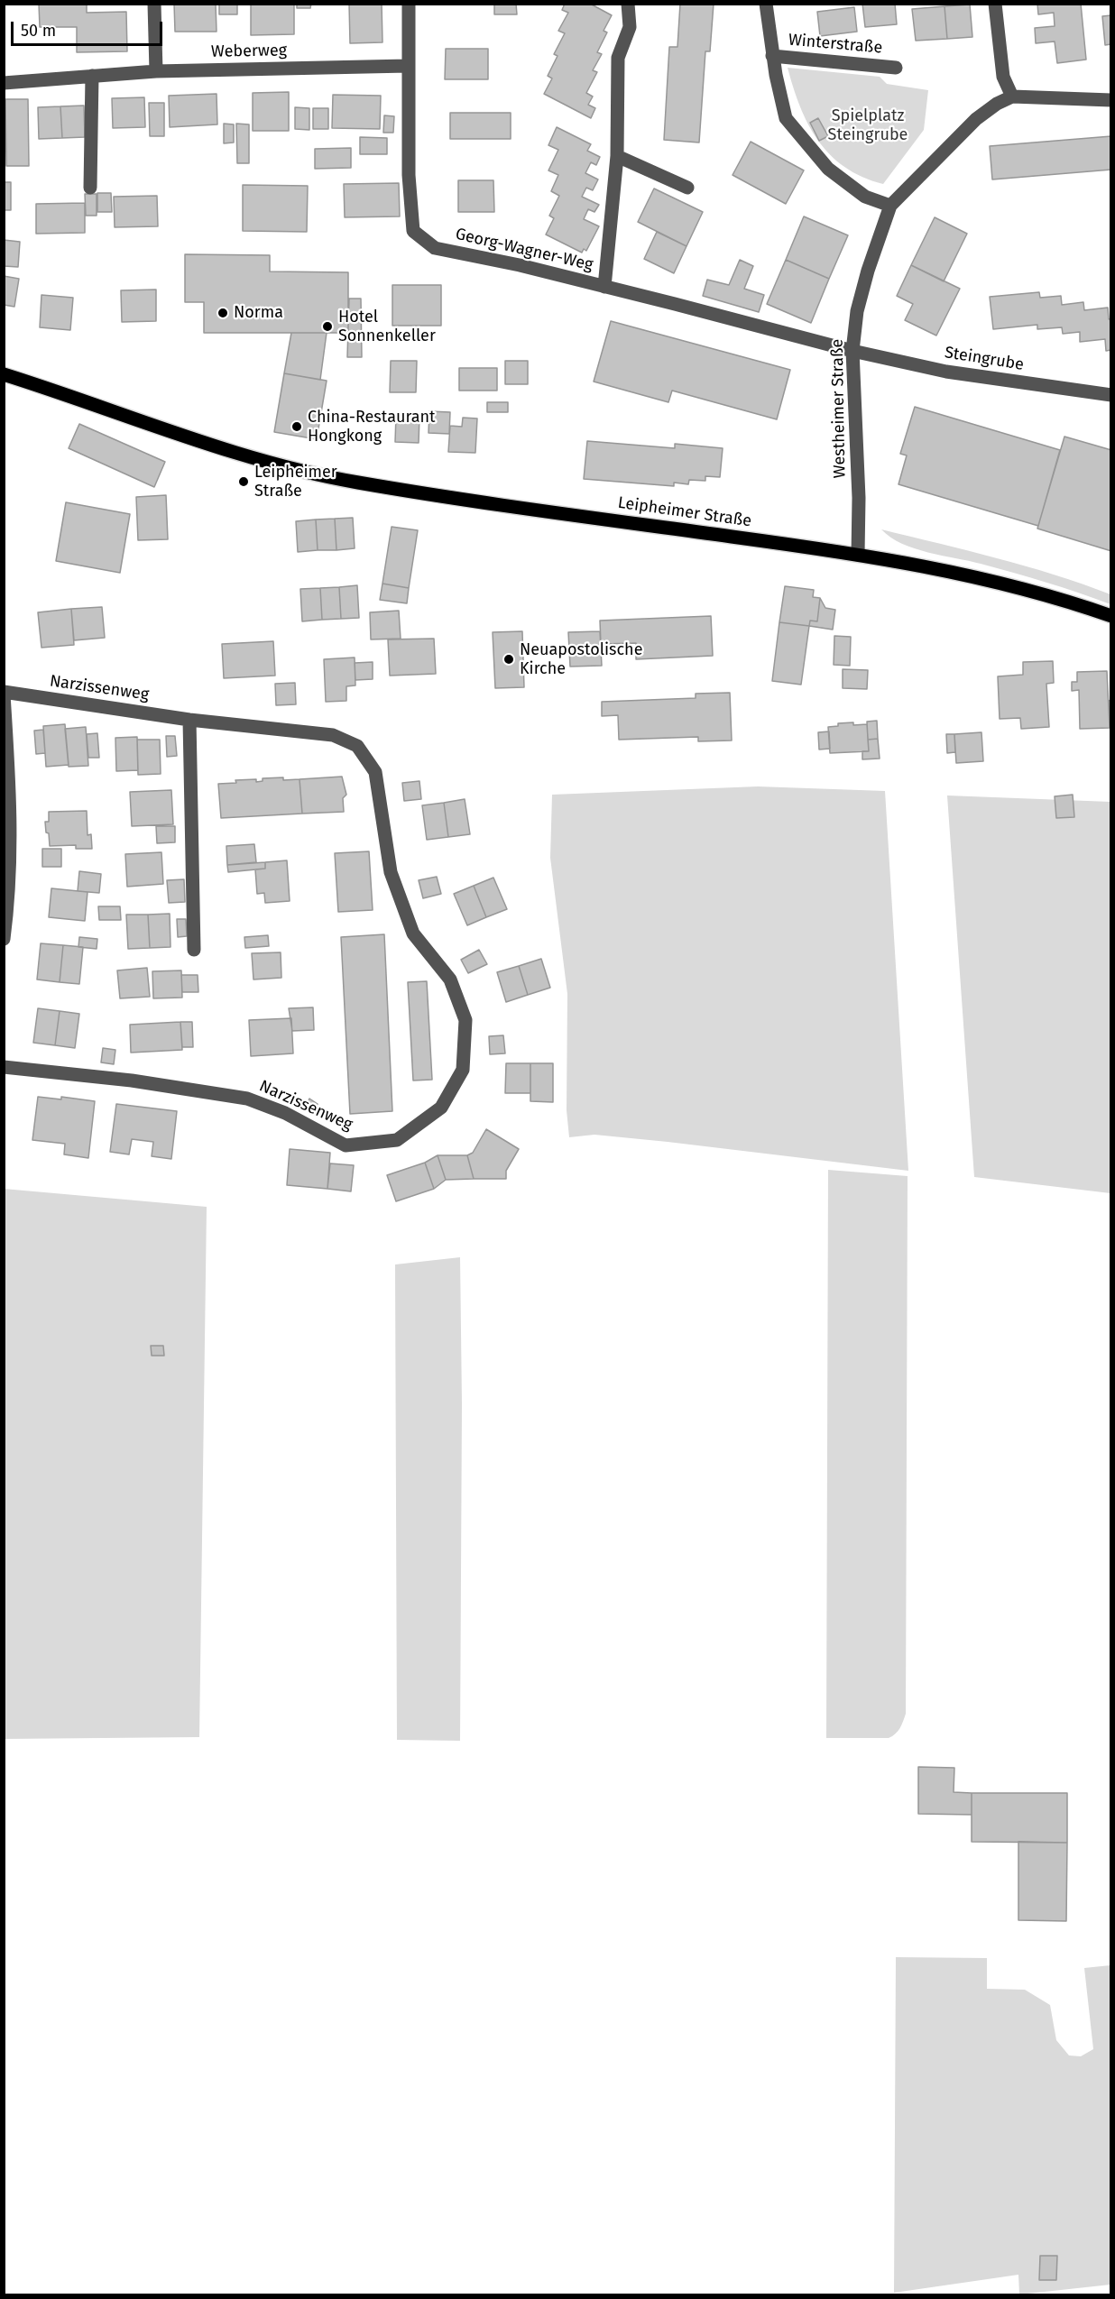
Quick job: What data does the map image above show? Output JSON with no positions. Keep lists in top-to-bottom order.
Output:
{
  "streets": {
    "main road": ["Leipheimer Straße"],
    "street": [
      "Winterstraße",
      "Weberweg",
      "Georg-Wagner-Weg",
      "Steingrube",
      "Westheimer Straße",
      "Narzissenweg"
    ]
  },
  "crossings": [
    ["Winterstraße", "Westheimer Straße"],
    ["Weberweg", "Georg-Wagner-Weg"],
    ["Georg-Wagner-Weg", "Steingrube"],
    ["Georg-Wagner-Weg", "Westheimer Straße"],
    ["Steingrube", "Westheimer Straße"],
    ["Westheimer Straße", "Leipheimer Straße"]
  ],
  "parks": ["Spielplatz Steingrube"],
  "places": [
    "Norma",
    "Hotel Sonnenkeller",
    "China-Restaurant Hongkong",
    "Leipheimer Straße",
    "Neuapostolische Kirche"
  ],
  "scale_bar": "50 m"
}
